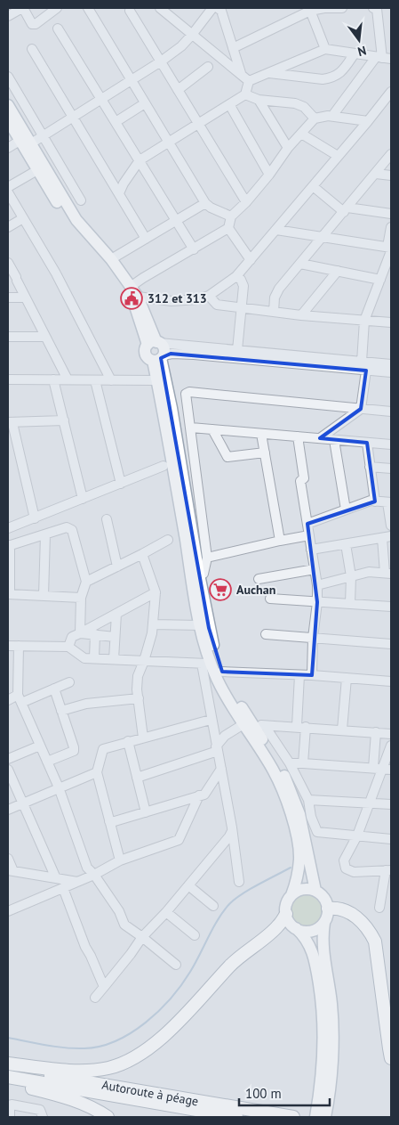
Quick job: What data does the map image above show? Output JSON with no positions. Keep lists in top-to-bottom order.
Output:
{
  "streets": {
    "highway": ["Autoroute à péage"]
  },
  "places": {
    "public building": ["312 et 313"],
    "supermarket": ["Auchan"]
  },
  "scale_bar": "100 m",
  "north": "bottom"
}
